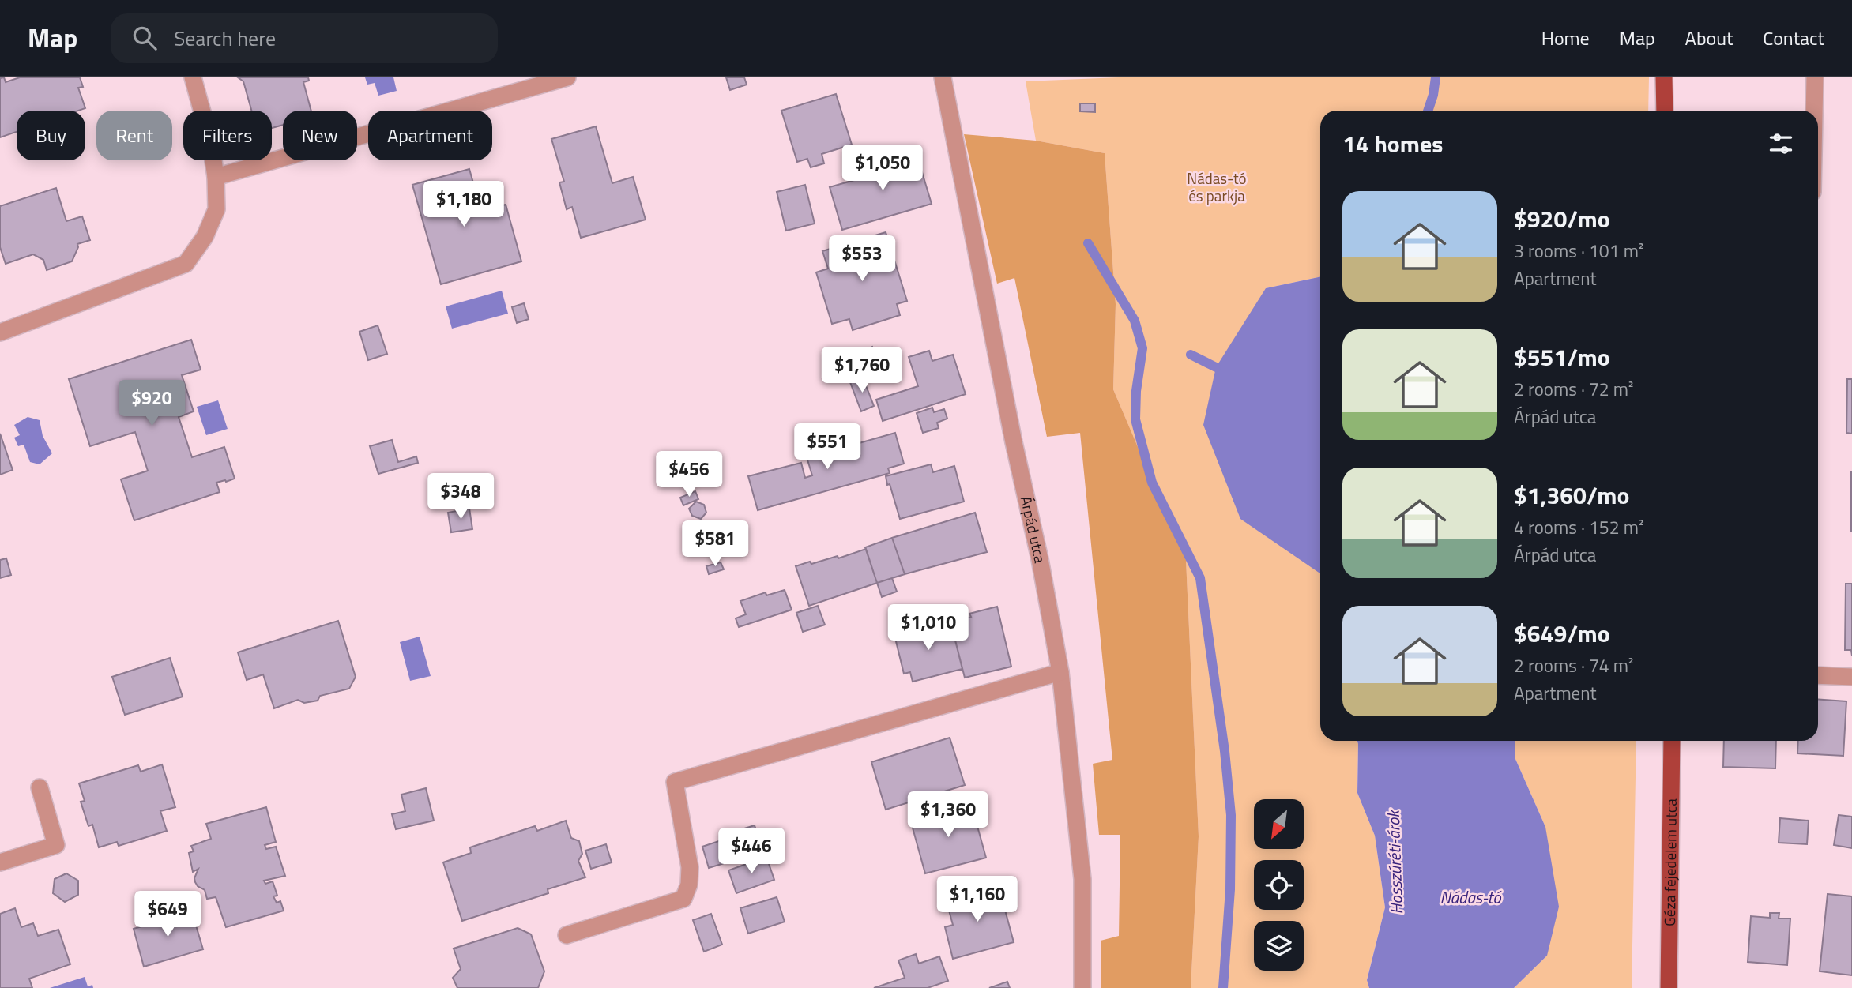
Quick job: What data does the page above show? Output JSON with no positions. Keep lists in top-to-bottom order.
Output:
{
  "streets": {
    "main road": ["Géza fejedelem utca"],
    "street": ["Árpád utca"]
  },
  "water": ["Hosszúréti-árok", "Nádas-tó"],
  "parks": ["Nádas-tó és parkja"],
  "north": "bottom left",
  "page": {
    "header": "Map",
    "search": "Search here",
    "nav": [
      "Home",
      "Map",
      "About",
      "Contact"
    ],
    "chip": [
      "Buy",
      "Rent",
      "Filters",
      "New",
      "Apartment"
    ],
    "heading": "14 homes",
    "price": [
      "$1,050",
      "$1,180",
      "$553",
      "$1,760",
      "$920",
      "$551",
      "$456",
      "$348",
      "$581",
      "$1,010",
      "$1,360",
      "$446",
      "$1,160",
      "$649"
    ],
    "list": [
      {
        "name": "$920/mo",
        "note": "3 rooms · 101 m² · Apartment"
      },
      {
        "name": "$551/mo",
        "note": "2 rooms · 72 m² · Árpád utca"
      },
      {
        "name": "$1,360/mo",
        "note": "4 rooms · 152 m² · Árpád utca"
      },
      {
        "name": "$649/mo",
        "note": "2 rooms · 74 m² · Apartment"
      }
    ]
  }
}
